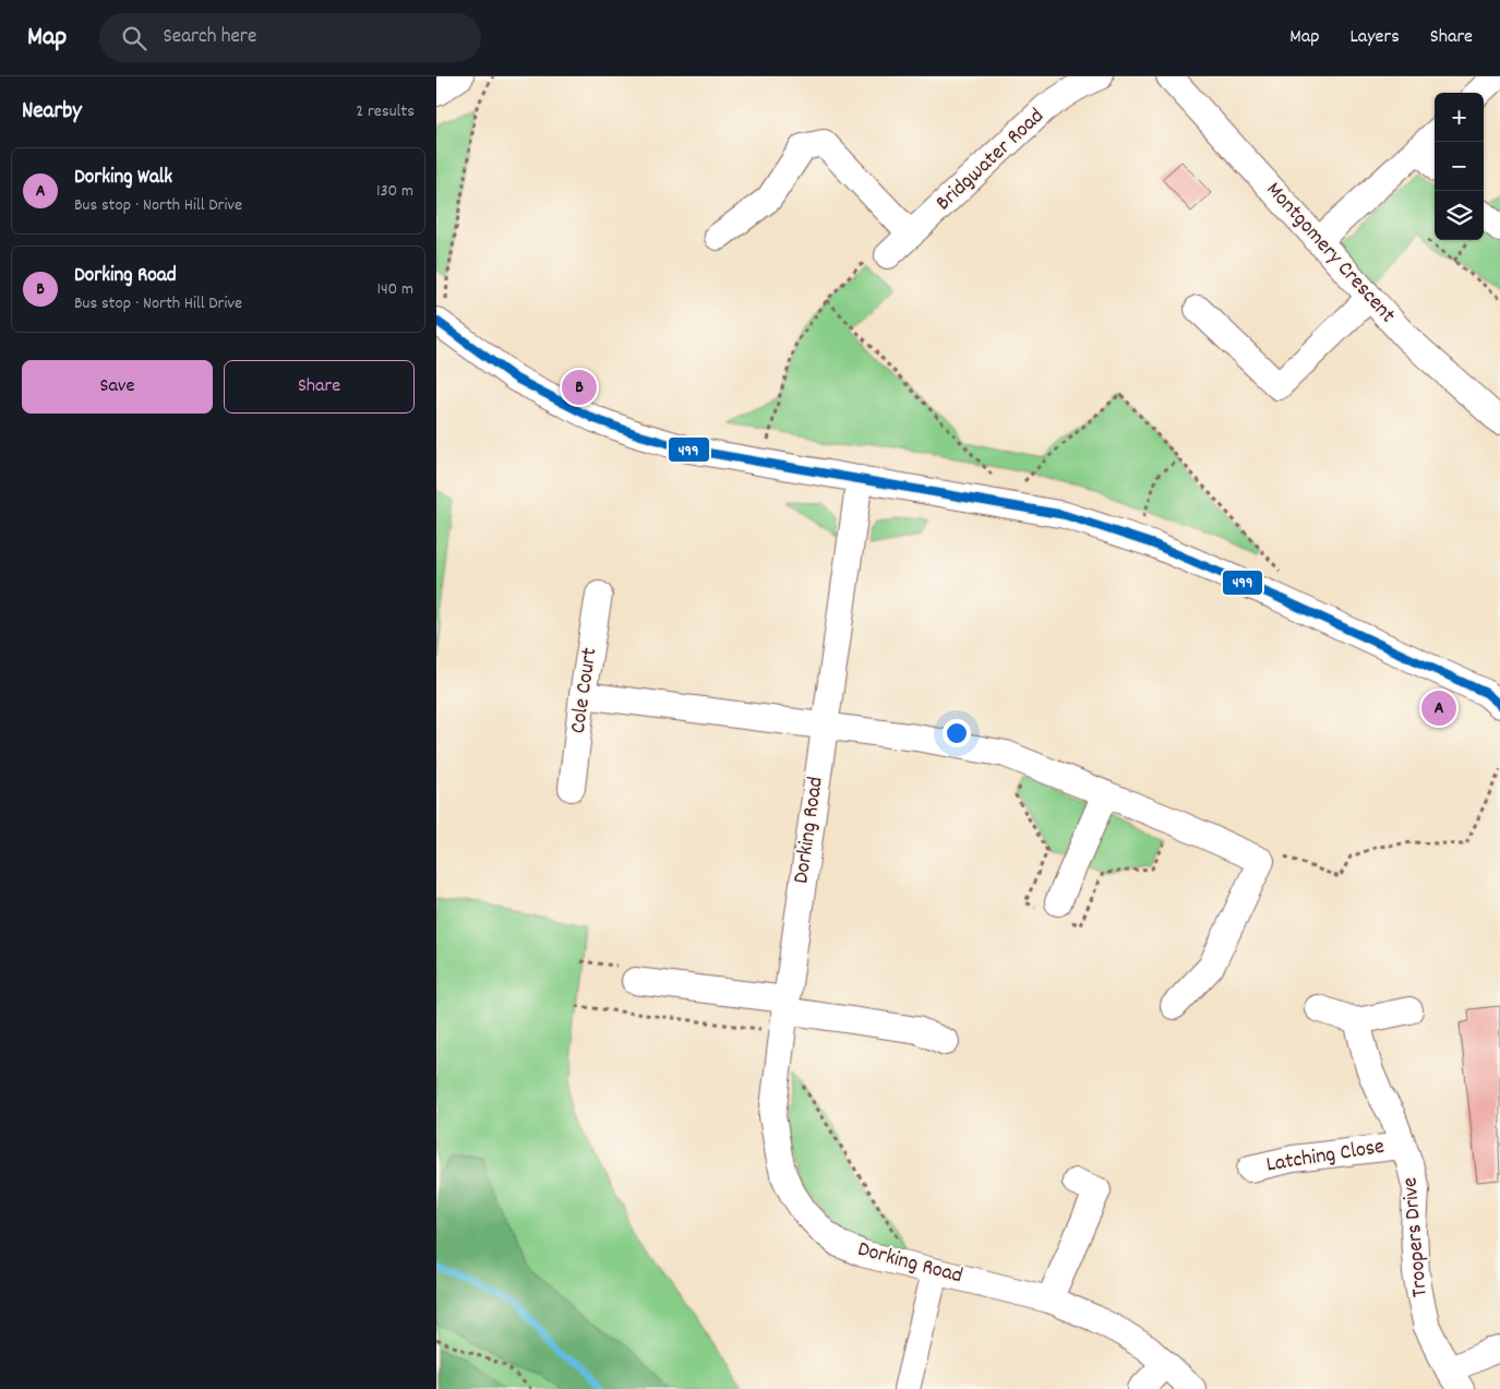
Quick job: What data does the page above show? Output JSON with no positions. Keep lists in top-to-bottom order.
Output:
{
  "streets": {
    "street": [
      "Bridgwater Road",
      "Montgomery Crescent",
      "Cole Court",
      "Dorking Road",
      "Latching Close",
      "Troopers Drive"
    ]
  },
  "crossings": [
    ["Latching Close", "Troopers Drive"]
  ],
  "lines": ["transit line 499"],
  "page": {
    "header": "Map",
    "search": "Search here",
    "nav": ["Map", "Layers", "Share"],
    "heading": ["Nearby", "2 results"],
    "map_buttons": ["+", "−"],
    "list": [
      {
        "mark": "A",
        "name": "Dorking Walk",
        "note": "Bus stop · North Hill Drive",
        "value": "130 m"
      },
      {
        "mark": "B",
        "name": "Dorking Road",
        "note": "Bus stop · North Hill Drive",
        "value": "140 m"
      }
    ],
    "buttons": ["Save", "Share"],
    "pins": ["B", "A"]
  }
}
